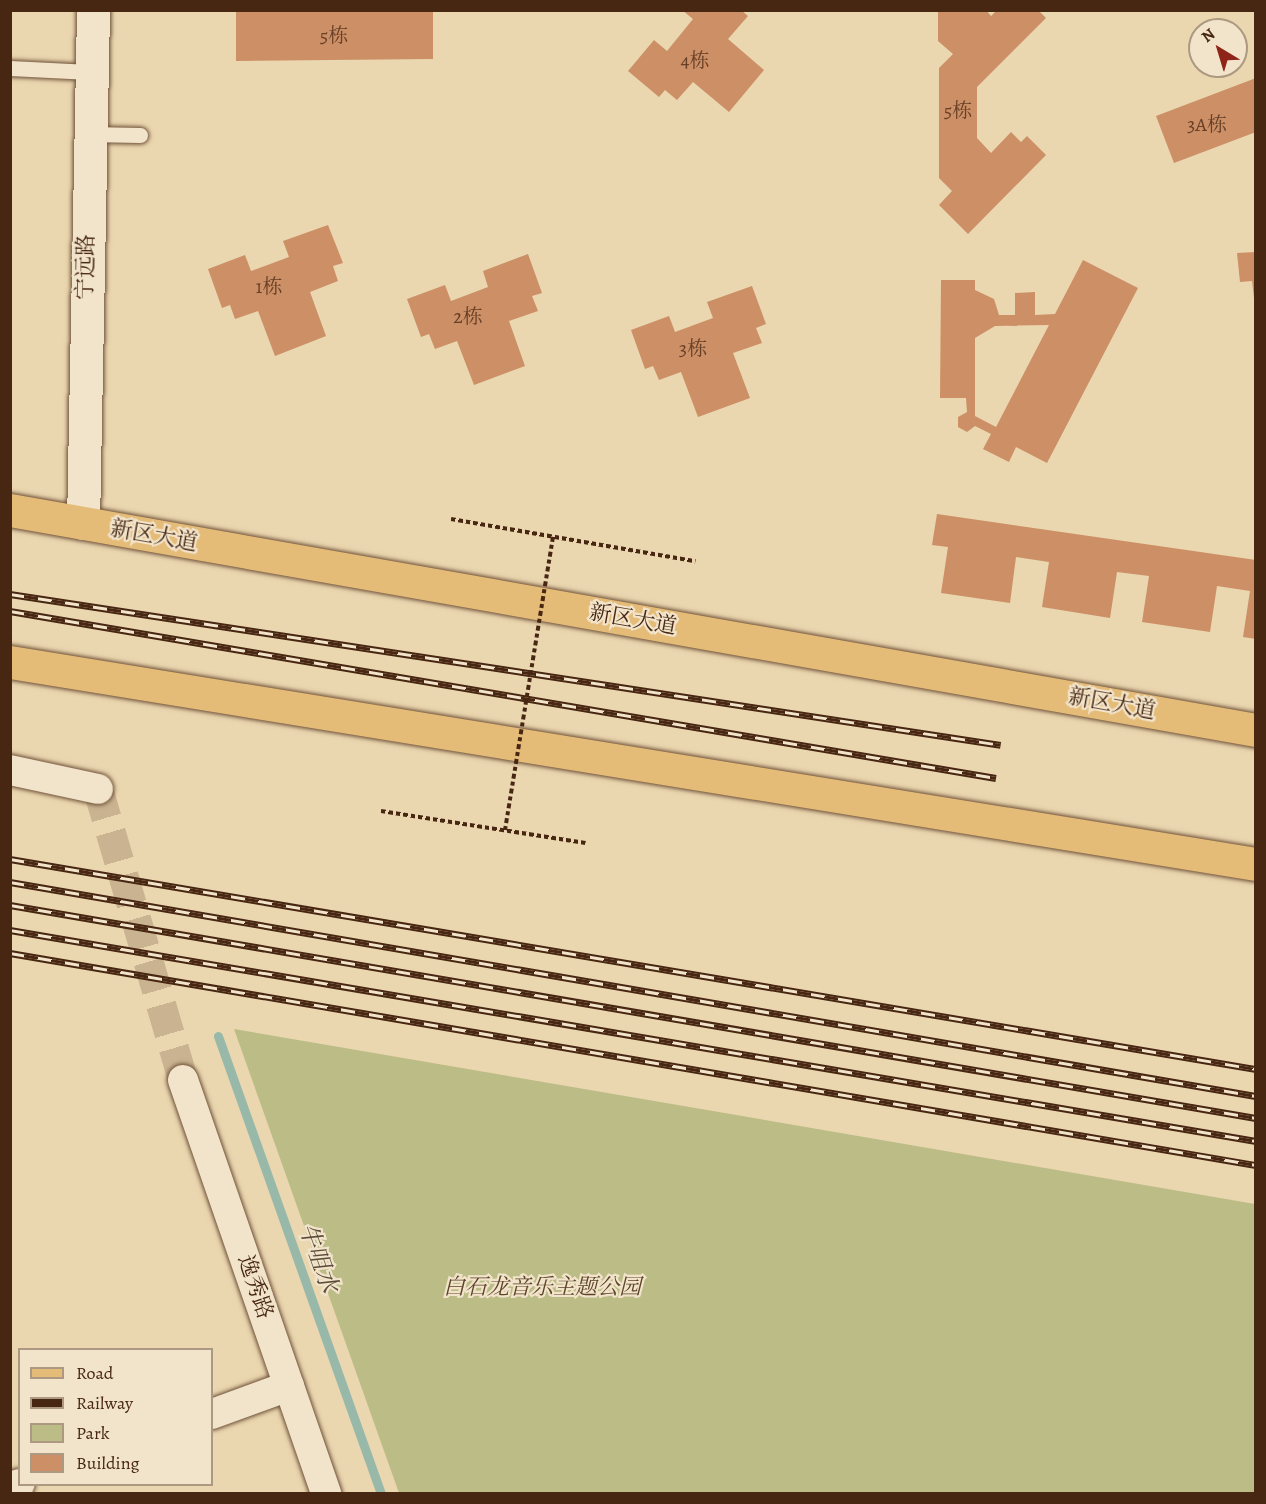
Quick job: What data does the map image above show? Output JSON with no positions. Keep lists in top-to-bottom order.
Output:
{
  "streets": {
    "main road": ["新区大道"],
    "street": ["宁远路", "逸秀路"]
  },
  "crossings": [
    ["宁远路", "新区大道"]
  ],
  "water": ["牛咀水"],
  "parks": ["白石龙音乐主题公园"],
  "house_numbers": [
    "5栋",
    "4栋",
    "5栋",
    "3A栋",
    "1栋",
    "2栋",
    "3栋"
  ],
  "legend": [
    "Road",
    "Railway",
    "Park",
    "Building"
  ],
  "north": "top left"
}
